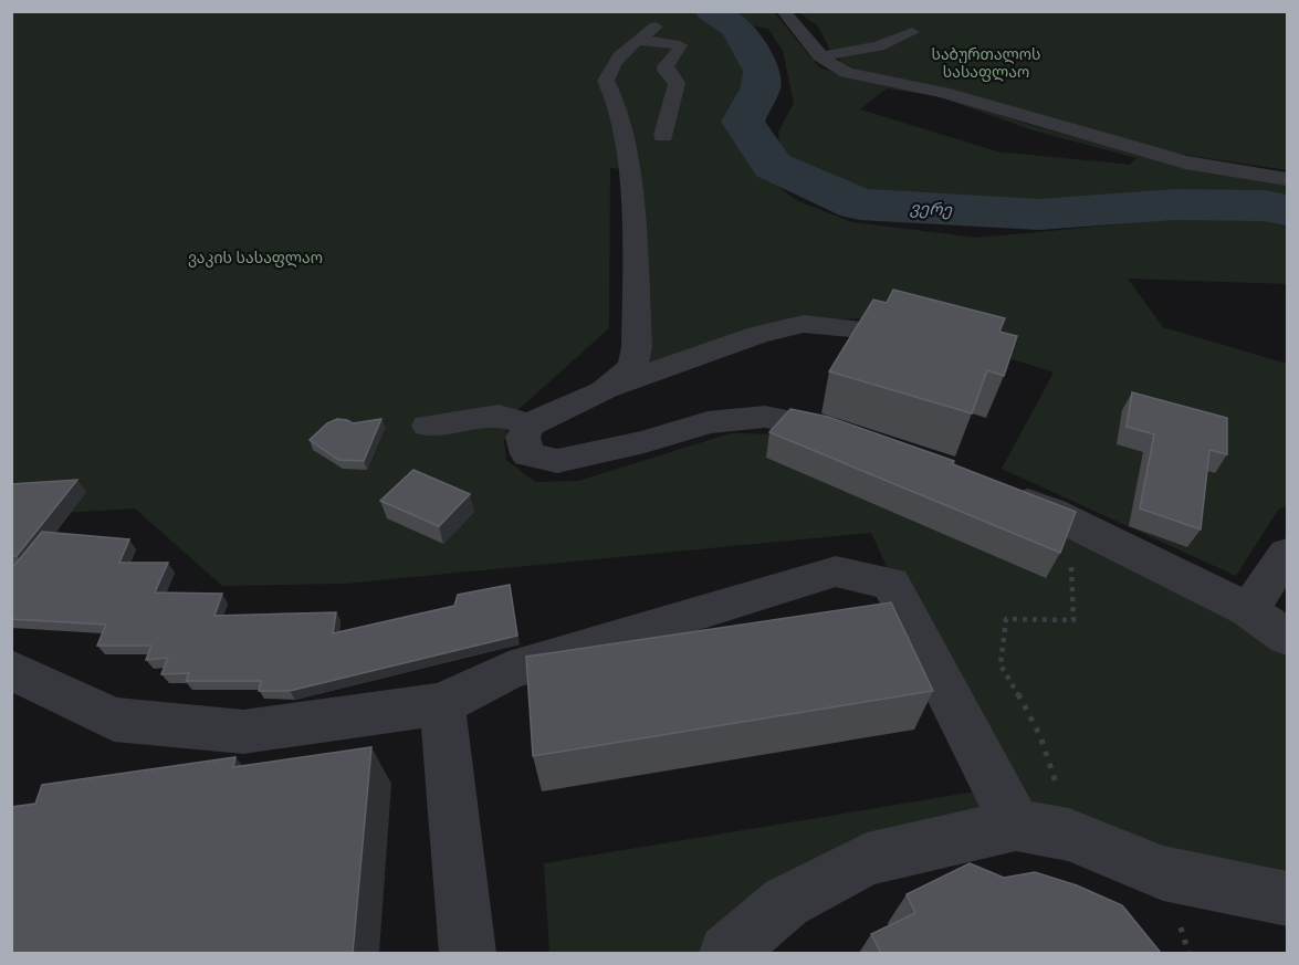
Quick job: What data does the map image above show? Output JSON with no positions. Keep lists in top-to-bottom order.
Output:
{
  "water": ["ვერე"],
  "parks": ["საბურთალოს სასაფლაო", "ვაკის სასაფლაო"]
}
